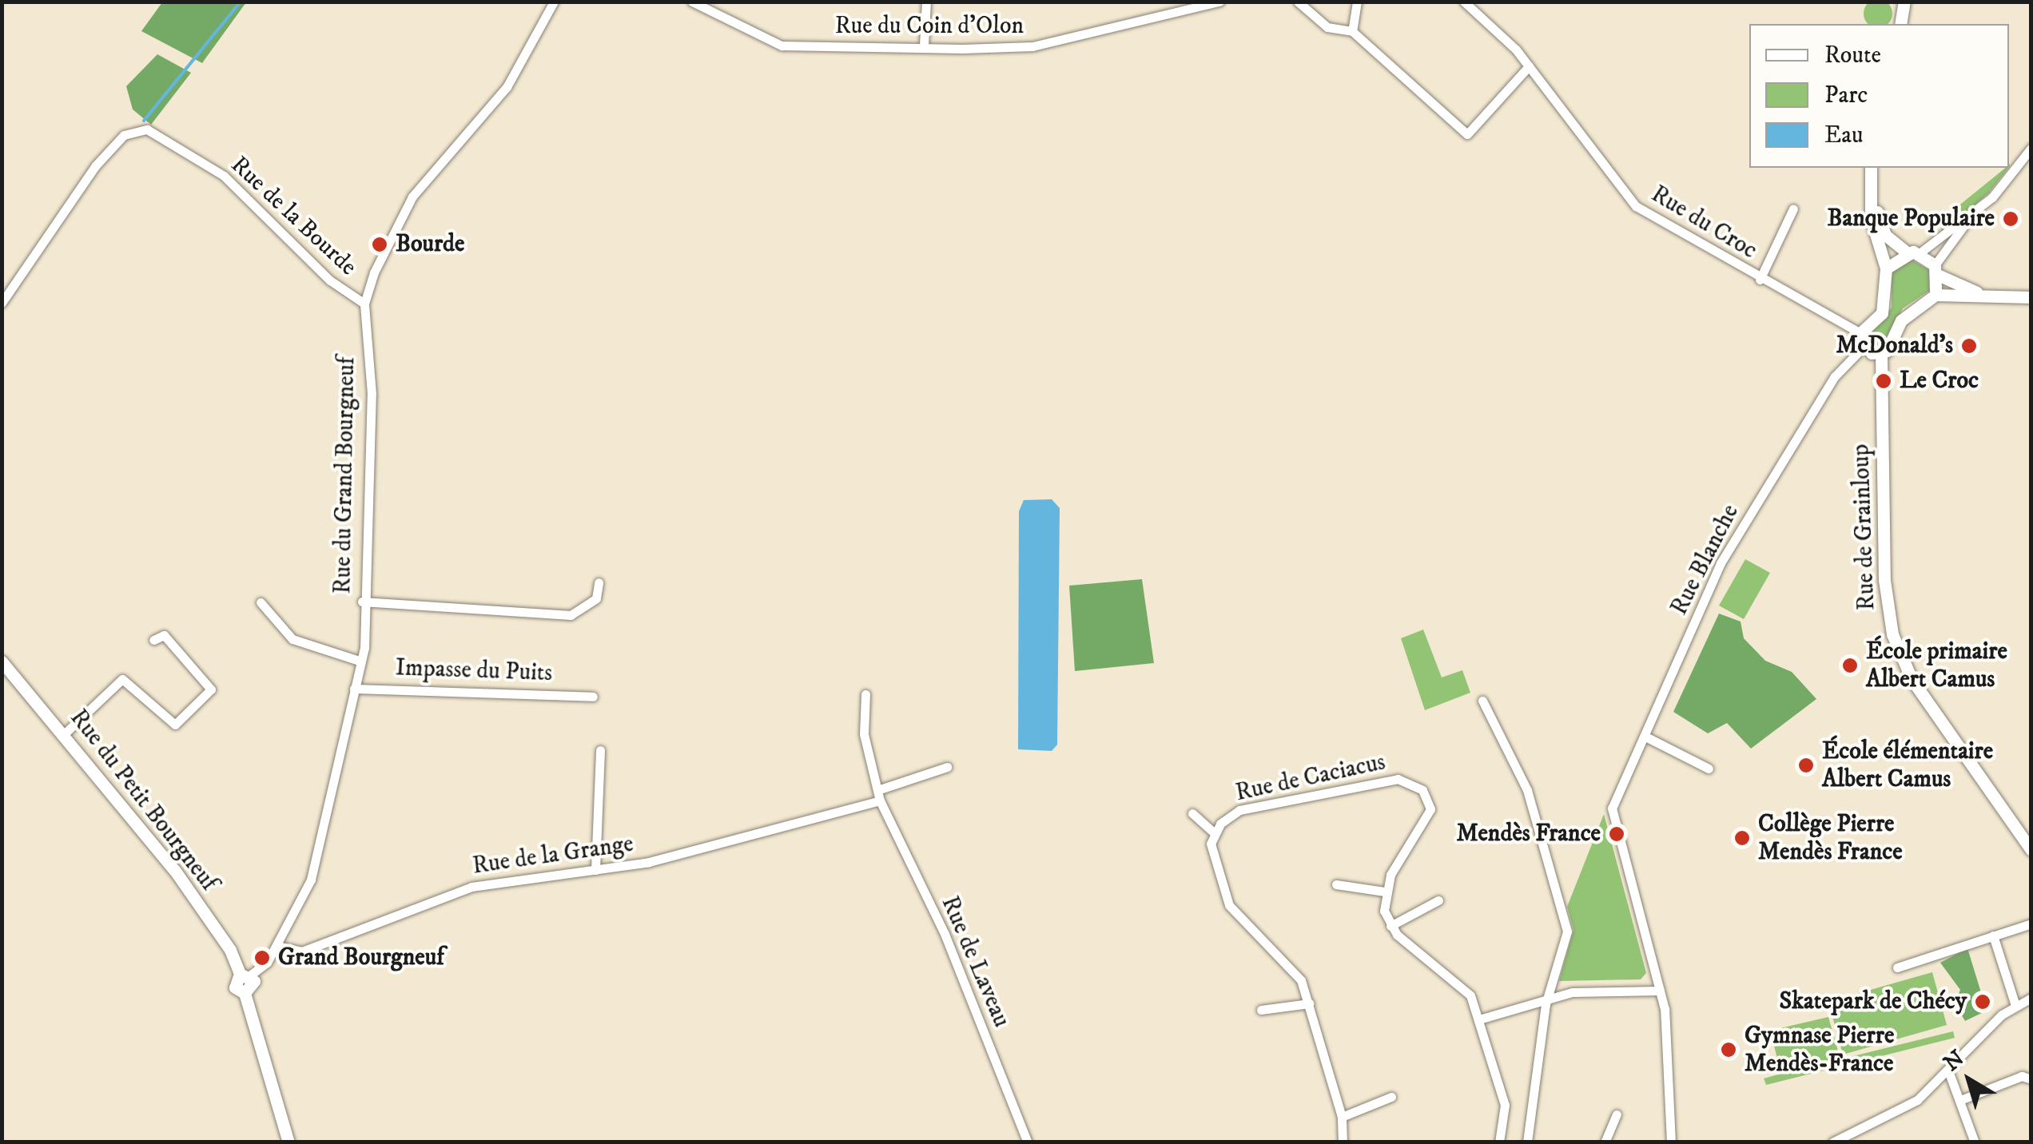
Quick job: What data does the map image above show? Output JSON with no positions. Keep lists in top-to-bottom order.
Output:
{
  "streets": {
    "street": [
      "Rue du Coin d'Olon",
      "Rue de la Bourde",
      "Rue du Croc",
      "Rue du Grand Bourgneuf",
      "Rue de Grainloup",
      "Rue Blanche",
      "Impasse du Puits",
      "Rue de Caciacus",
      "Rue du Petit Bourgneuf",
      "Rue de la Grange",
      "Rue de Laveau"
    ]
  },
  "crossings": [
    ["Rue de la Bourde", "Rue du Grand Bourgneuf"],
    ["Rue du Grand Bourgneuf", "Impasse du Puits"],
    ["Rue du Grand Bourgneuf", "Rue de la Grange"],
    ["Rue de la Grange", "Rue de Laveau"]
  ],
  "places": [
    "Banque Populaire",
    "Bourde",
    "McDonald's",
    "Le Croc",
    "École primaire Albert Camus",
    "École élémentaire Albert Camus",
    "Mendès France",
    "Collège Pierre Mendès France",
    "Grand Bourgneuf",
    "Skatepark de Chécy",
    "Gymnase Pierre Mendès-France"
  ],
  "legend": ["Route", "Parc", "Eau"],
  "north": "top left"
}
